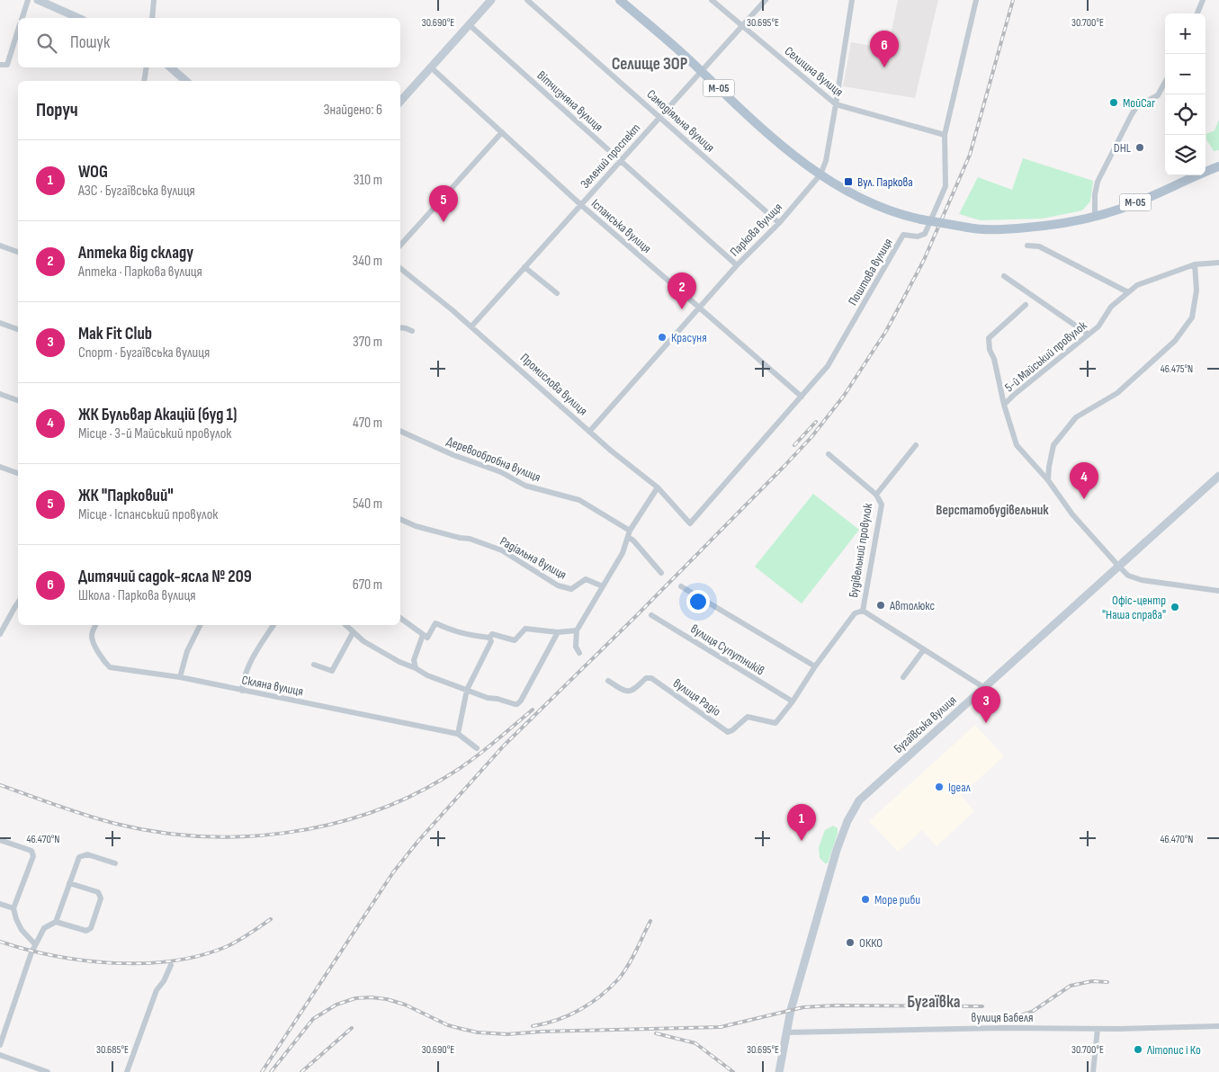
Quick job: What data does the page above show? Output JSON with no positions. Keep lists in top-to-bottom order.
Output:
{
  "streets": {
    "main road": ["М-05", "Бугаївська вулиця"],
    "street": [
      "Селищна вулиця",
      "Вітчизняна вулиця",
      "Самодіяльна вулиця",
      "Зелений проспект",
      "Іспанська вулиця",
      "Паркова вулиця",
      "Поштова вулиця",
      "5-й Майський провулок",
      "Промислова вулиця",
      "Деревообробна вулиця",
      "Будівельний провулок",
      "Радіальна вулиця",
      "вулиця Супутників",
      "Скляна вулиця",
      "вулиця Радіо",
      "вулиця Бабеля"
    ]
  },
  "crossings": [
    ["Селищна вулиця", "Зелений проспект"],
    ["Селищна вулиця", "Паркова вулиця"],
    ["Селищна вулиця", "Поштова вулиця"],
    ["М-05", "Зелений проспект"],
    ["М-05", "Паркова вулиця"],
    ["Вітчизняна вулиця", "Зелений проспект"],
    ["Вітчизняна вулиця", "Паркова вулиця"],
    ["Самодіяльна вулиця", "Зелений проспект"],
    ["Самодіяльна вулиця", "Паркова вулиця"],
    ["Зелений проспект", "Іспанська вулиця"],
    ["Зелений проспект", "Промислова вулиця"],
    ["Іспанська вулиця", "Паркова вулиця"],
    ["Іспанська вулиця", "Поштова вулиця"],
    ["Паркова вулиця", "Промислова вулиця"],
    ["Поштова вулиця", "Промислова вулиця"],
    ["5-й Майський провулок", "Бугаївська вулиця"],
    ["Будівельний провулок", "вулиця Супутників"],
    ["Будівельний провулок", "вулиця Радіо"],
    ["Бугаївська вулиця", "вулиця Бабеля"]
  ],
  "districts": ["Селище ЗОР", "Верстатобудівельник", "Бугаївка"],
  "places": {
    "other": [
      "МойCar",
      "DHL",
      "Красуня",
      "Автолюкс",
      "Офіс-центр \"Наша справа\"",
      "Ідеал",
      "Море риби",
      "ОККО",
      "Літопис і Ко"
    ],
    "transit": ["Вул. Паркова"]
  },
  "page": {
    "map_buttons": ["+", "−"],
    "search": "Пошук",
    "pins": [
      "6",
      "5",
      "2",
      "4",
      "3",
      "1"
    ],
    "heading": ["Поруч", "Знайдено: 6"],
    "list": [
      {
        "mark": "1",
        "name": "WOG",
        "note": "АЗС · Бугаївська вулиця",
        "value": "310 m"
      },
      {
        "mark": "2",
        "name": "Аптека від складу",
        "note": "Аптека · Паркова вулиця",
        "value": "340 m"
      },
      {
        "mark": "3",
        "name": "Mak Fit Club",
        "note": "Спорт · Бугаївська вулиця",
        "value": "370 m"
      },
      {
        "mark": "4",
        "name": "ЖК Бульвар Акацій (буд 1)",
        "note": "Місце · 3-й Майський провулок",
        "value": "470 m"
      },
      {
        "mark": "5",
        "name": "ЖК \"Парковий\"",
        "note": "Місце · Іспанський провулок",
        "value": "540 m"
      },
      {
        "mark": "6",
        "name": "Дитячий садок-ясла № 209",
        "note": "Школа · Паркова вулиця",
        "value": "670 m"
      }
    ]
  },
  "coordinates": [
    "30.690°E",
    "30.695°E",
    "30.700°E",
    "46.475°N",
    "46.470°N",
    "30.685°E"
  ]
}
